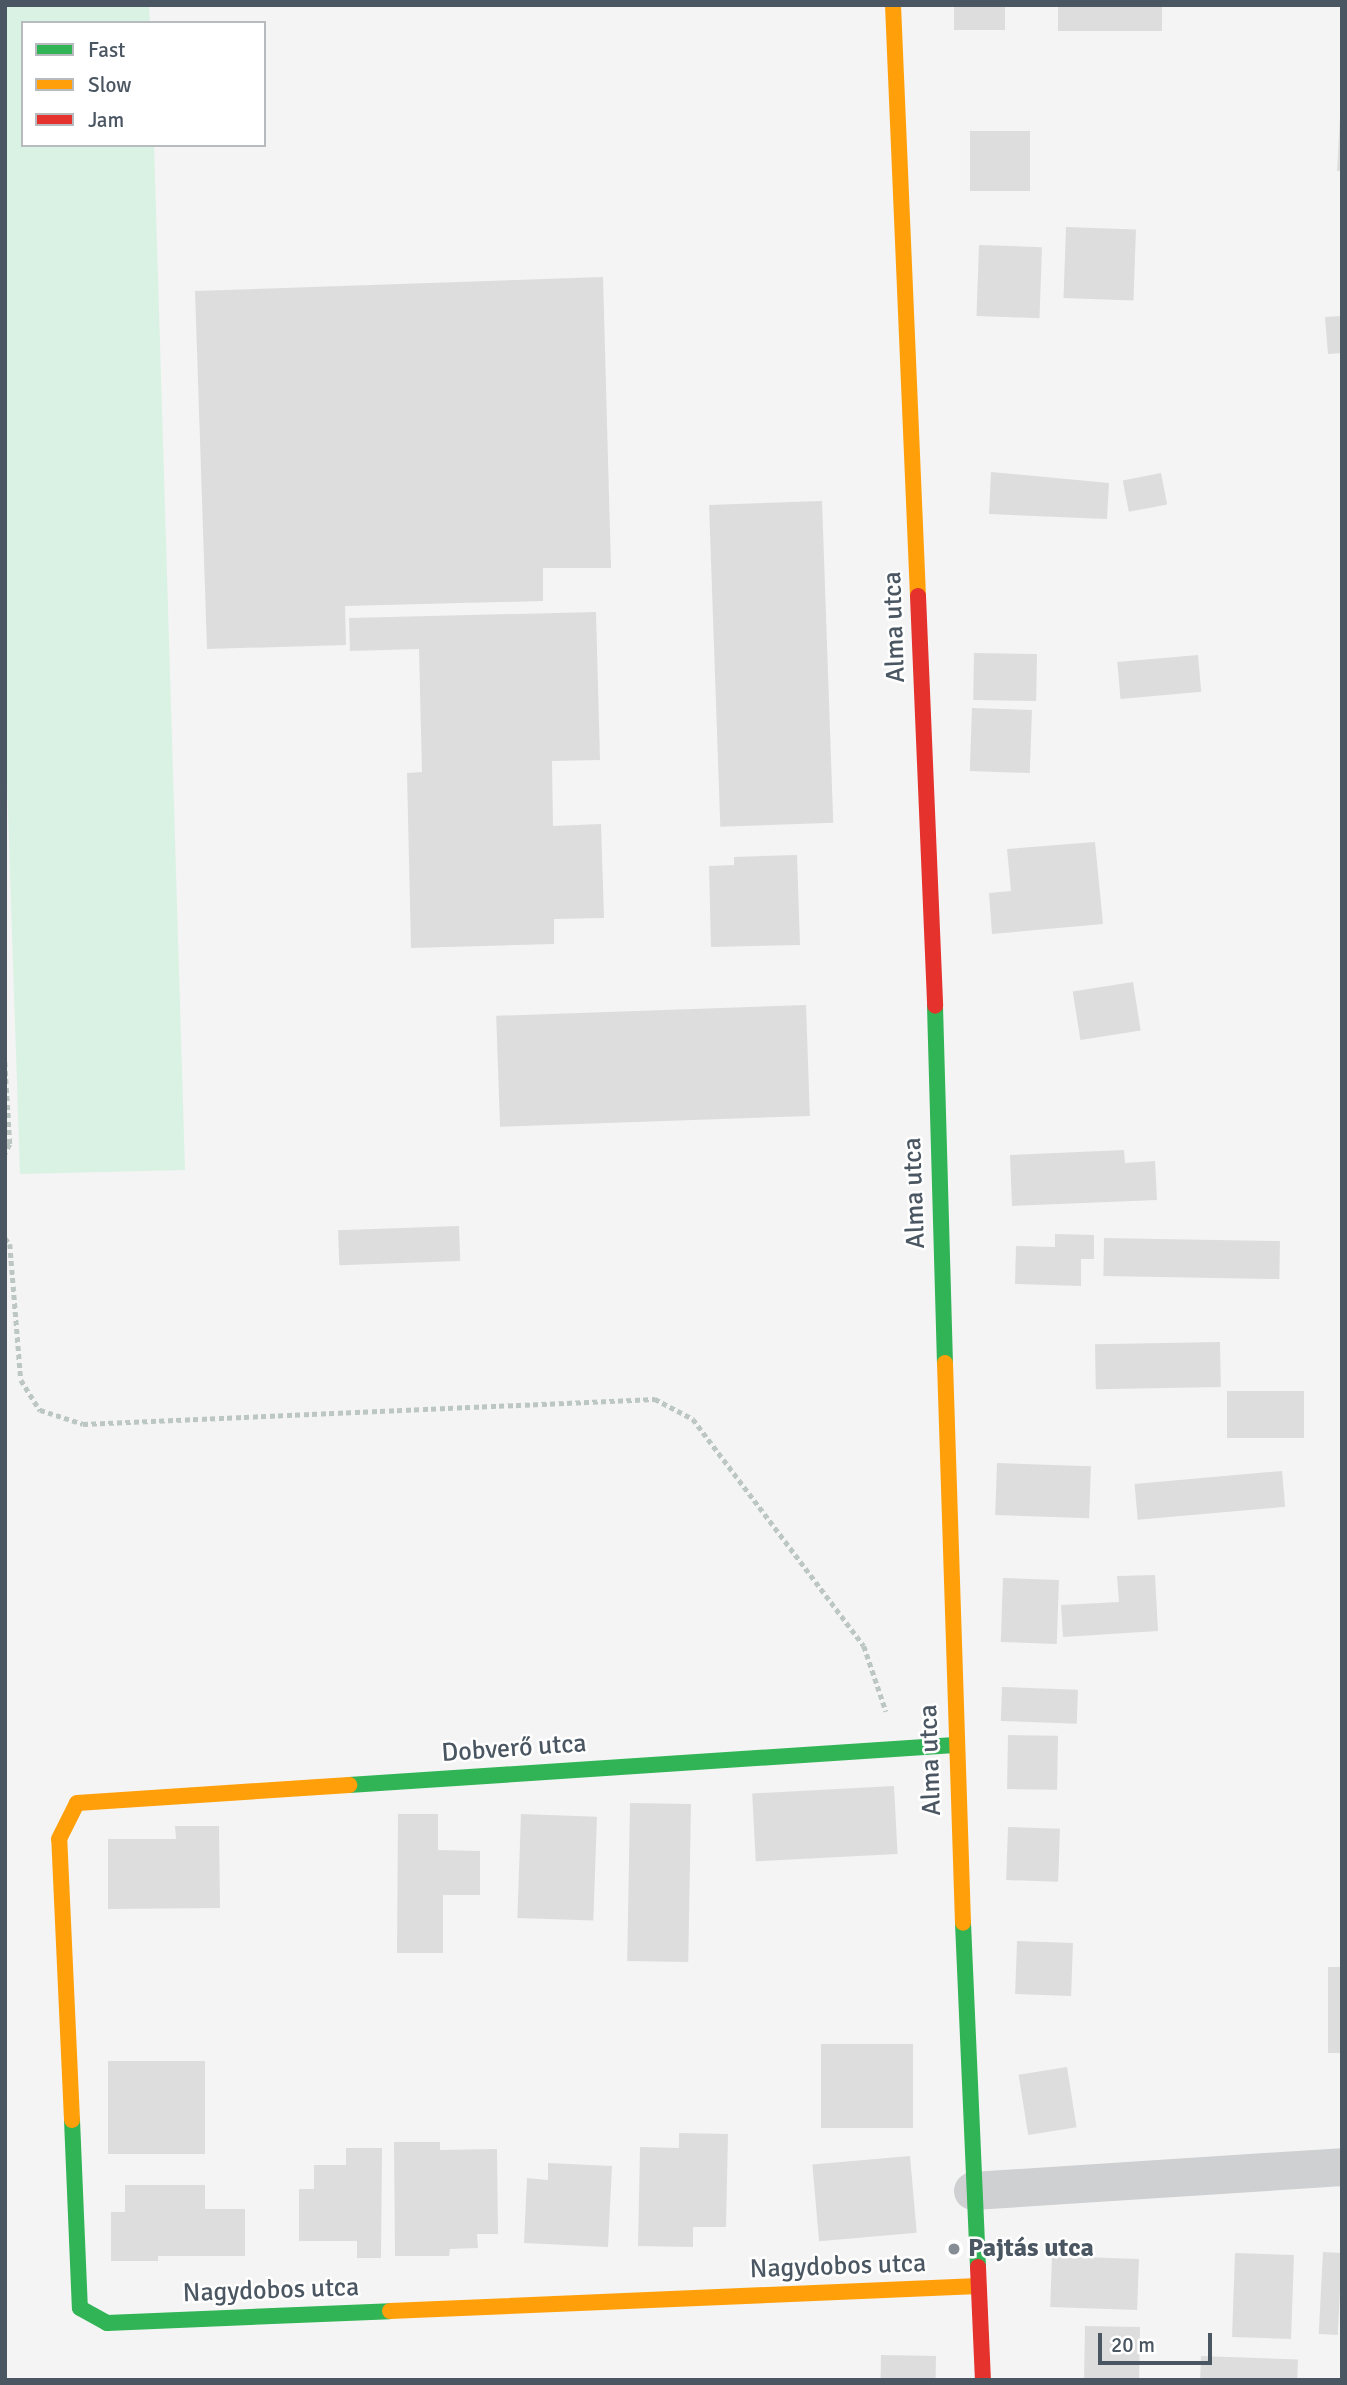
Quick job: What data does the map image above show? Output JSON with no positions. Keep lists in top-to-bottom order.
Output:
{
  "streets": {
    "street": ["Alma utca", "Dobverő utca", "Nagydobos utca"]
  },
  "crossings": [
    ["Alma utca", "Dobverő utca"],
    ["Alma utca", "Nagydobos utca"],
    ["Dobverő utca", "Nagydobos utca"]
  ],
  "places": ["Pajtás utca"],
  "legend": ["Fast", "Slow", "Jam"],
  "scale_bar": "20 m"
}
